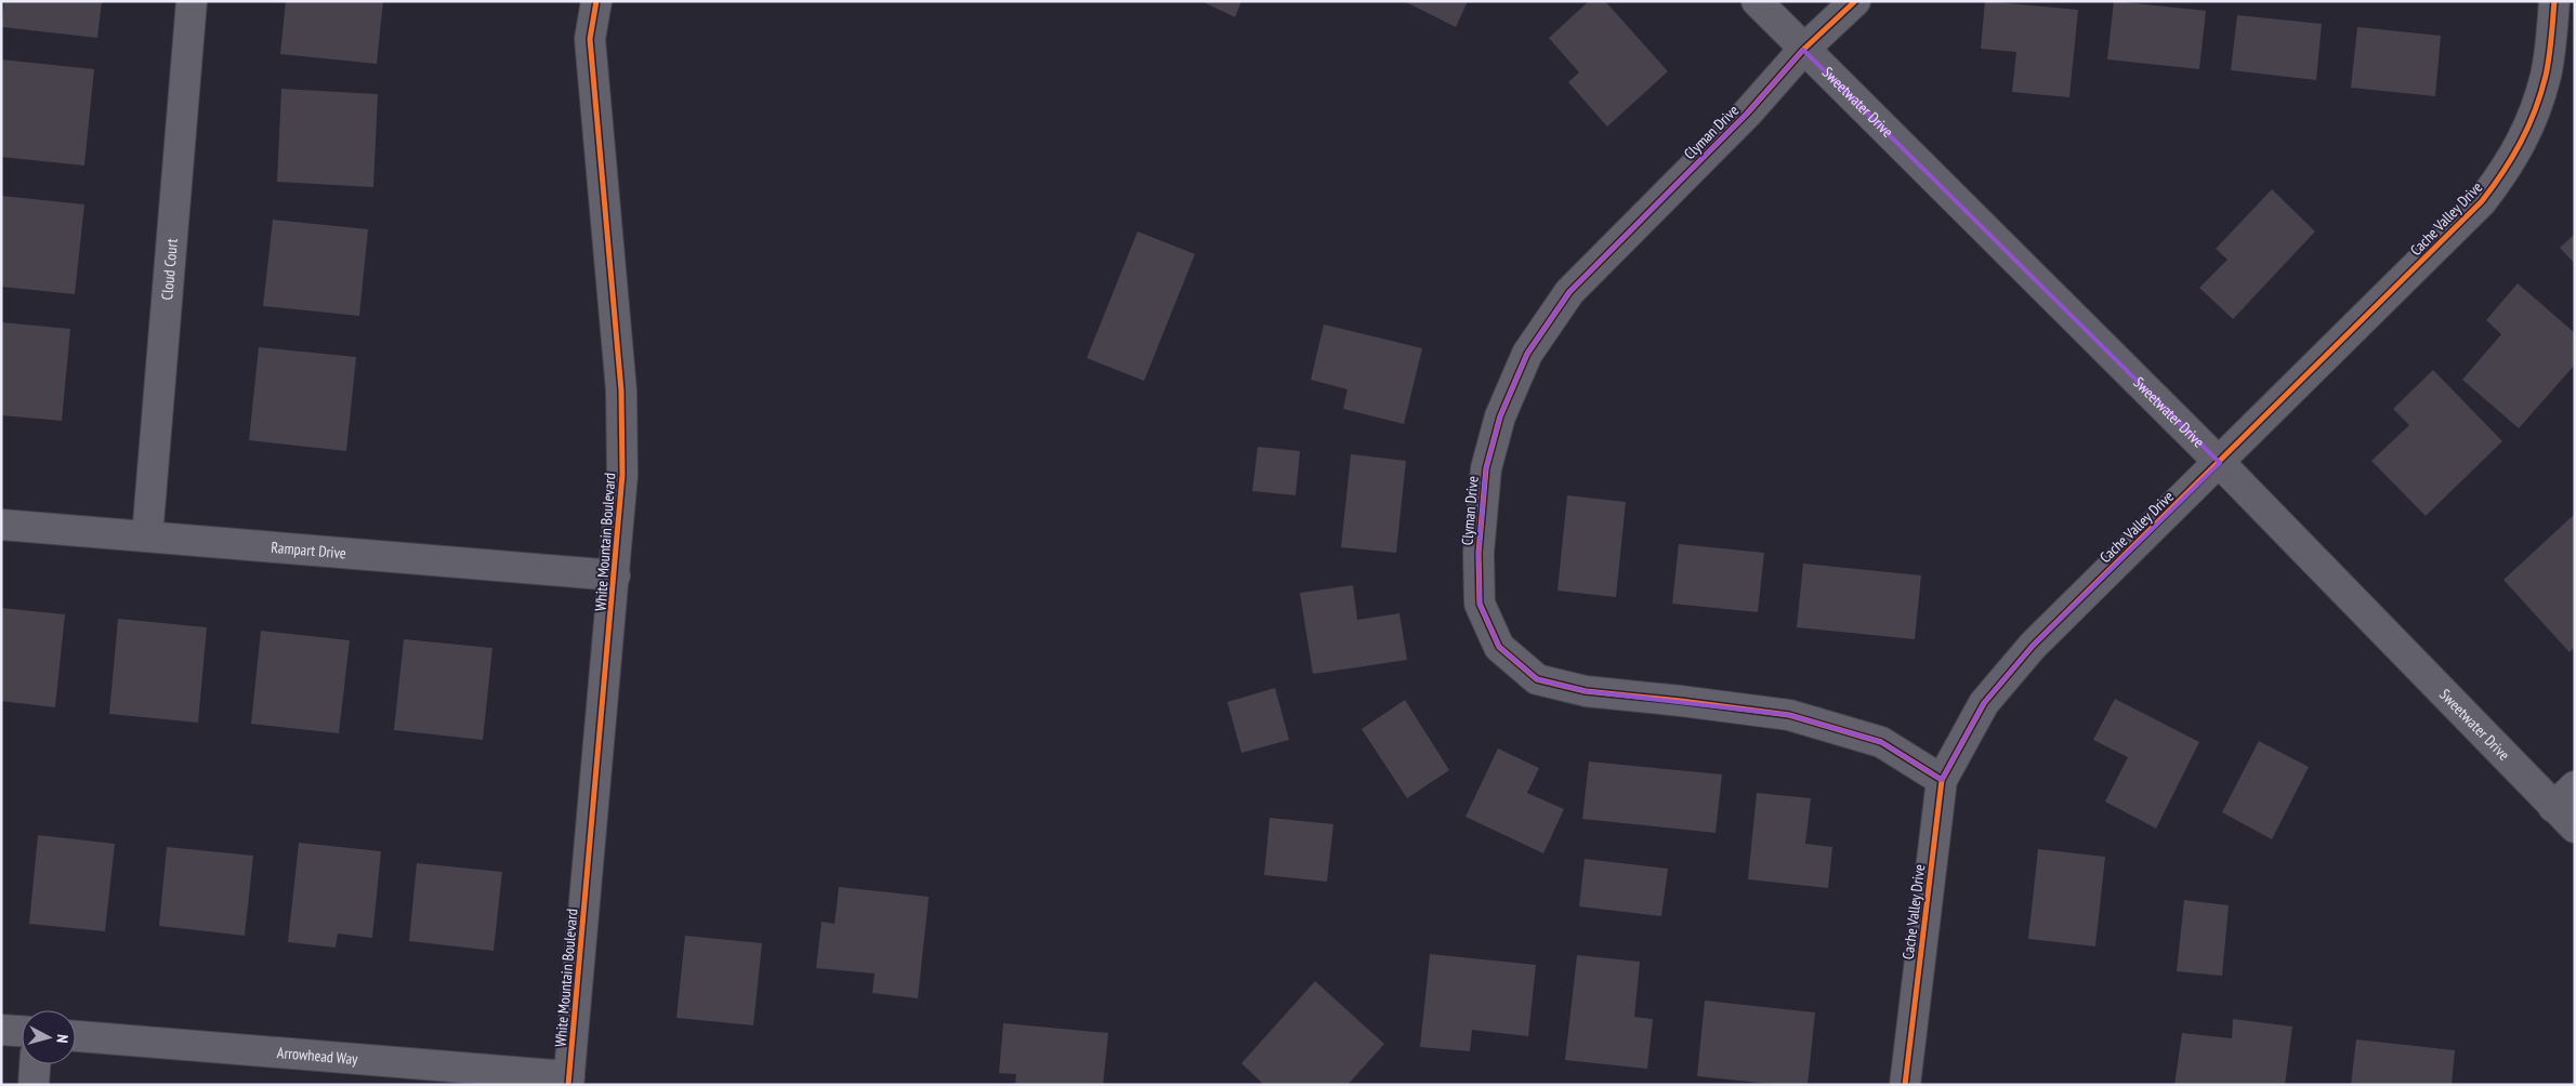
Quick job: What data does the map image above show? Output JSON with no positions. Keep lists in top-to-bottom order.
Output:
{
  "streets": {
    "street": [
      "Sweetwater Drive",
      "Clyman Drive",
      "Cache Valley Drive",
      "Cloud Court",
      "White Mountain Boulevard",
      "Rampart Drive",
      "Arrowhead Way"
    ]
  },
  "crossings": [
    ["Sweetwater Drive", "Clyman Drive"],
    ["Sweetwater Drive", "Cache Valley Drive"],
    ["Clyman Drive", "Cache Valley Drive"],
    ["Cloud Court", "Rampart Drive"],
    ["White Mountain Boulevard", "Rampart Drive"],
    ["White Mountain Boulevard", "Arrowhead Way"]
  ],
  "north": "right"
}
